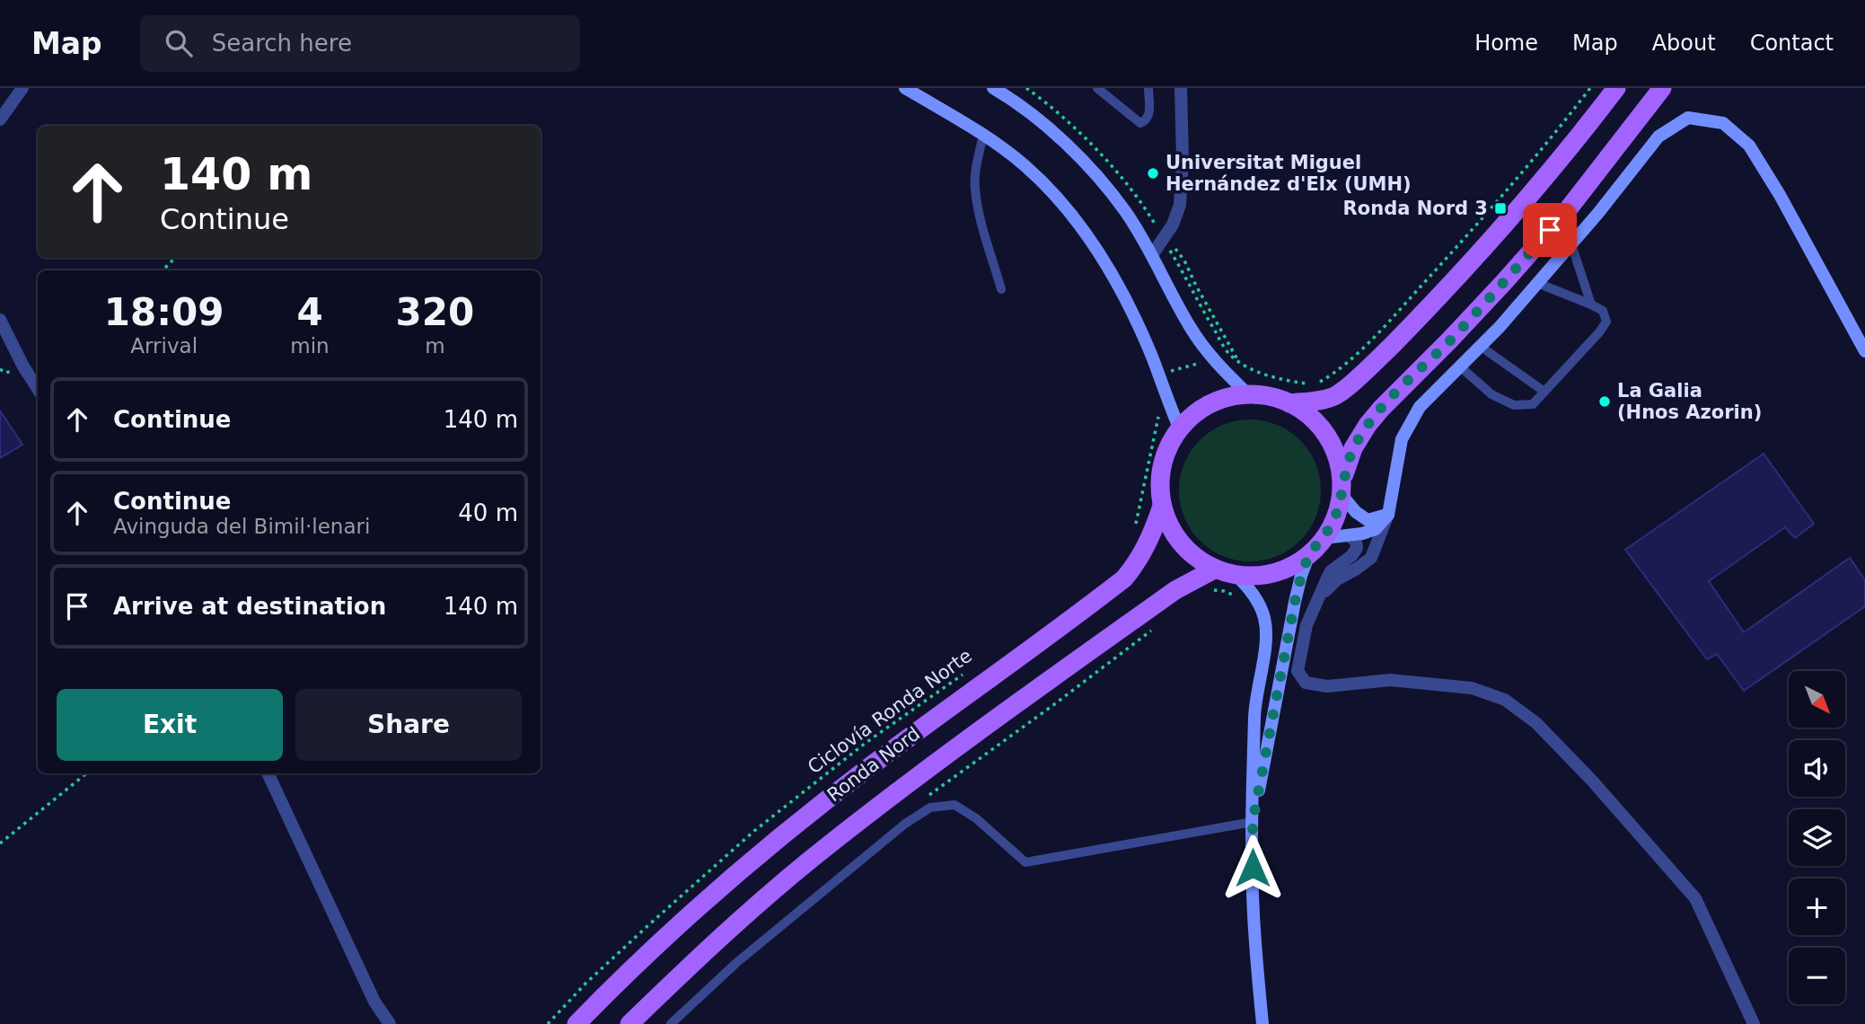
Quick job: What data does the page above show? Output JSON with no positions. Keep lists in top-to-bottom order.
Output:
{
  "streets": {
    "main road": ["Ronda Nord"],
    "path": ["Ciclovía Ronda Norte"]
  },
  "places": {
    "other": ["Universitat Miguel Hernández d'Elx (UMH)", "La Galia (Hnos Azorin)"],
    "transit": ["Ronda Nord 3"]
  },
  "north": "bottom right",
  "page": {
    "header": "Map",
    "search": "Search here",
    "nav": [
      "Home",
      "Map",
      "About",
      "Contact"
    ],
    "turn": ["140 m", "Continue"],
    "eta": [
      "18:09",
      "Arrival",
      "4",
      "min",
      "320",
      "m"
    ],
    "list": [
      {
        "name": "Continue",
        "value": "140 m"
      },
      {
        "name": "Continue",
        "note": "Avinguda del Bimil·lenari",
        "value": "40 m"
      },
      {
        "name": "Arrive at destination",
        "value": "140 m"
      }
    ],
    "map_buttons": ["+", "−"],
    "buttons": ["Exit", "Share"]
  }
}
